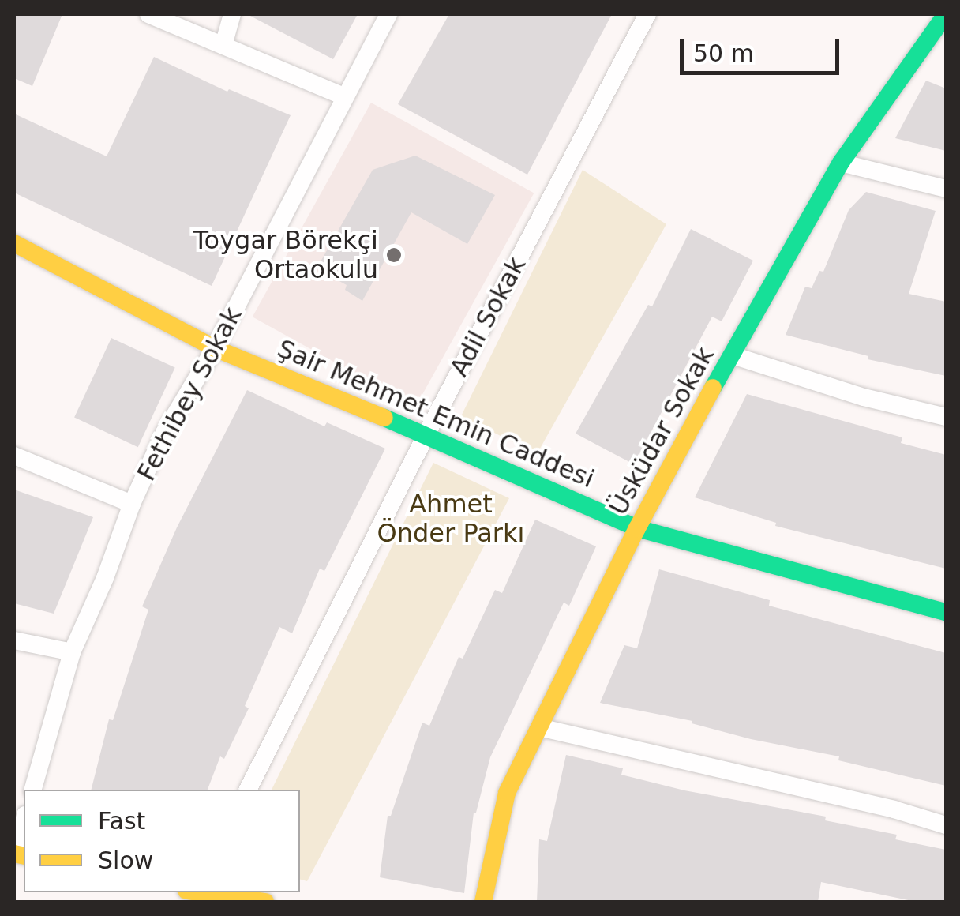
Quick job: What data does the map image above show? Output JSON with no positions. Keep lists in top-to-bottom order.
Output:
{
  "streets": {
    "street": [
      "Adil Sokak",
      "Fethibey Sokak",
      "Şair Mehmet Emin Caddesi",
      "Üsküdar Sokak"
    ]
  },
  "crossings": [
    ["Adil Sokak", "Şair Mehmet Emin Caddesi"],
    ["Fethibey Sokak", "Şair Mehmet Emin Caddesi"],
    ["Şair Mehmet Emin Caddesi", "Üsküdar Sokak"]
  ],
  "parks": ["Ahmet Önder Parkı"],
  "places": ["Toygar Börekçi Ortaokulu"],
  "legend": ["Fast", "Slow"],
  "scale_bar": "50 m"
}
